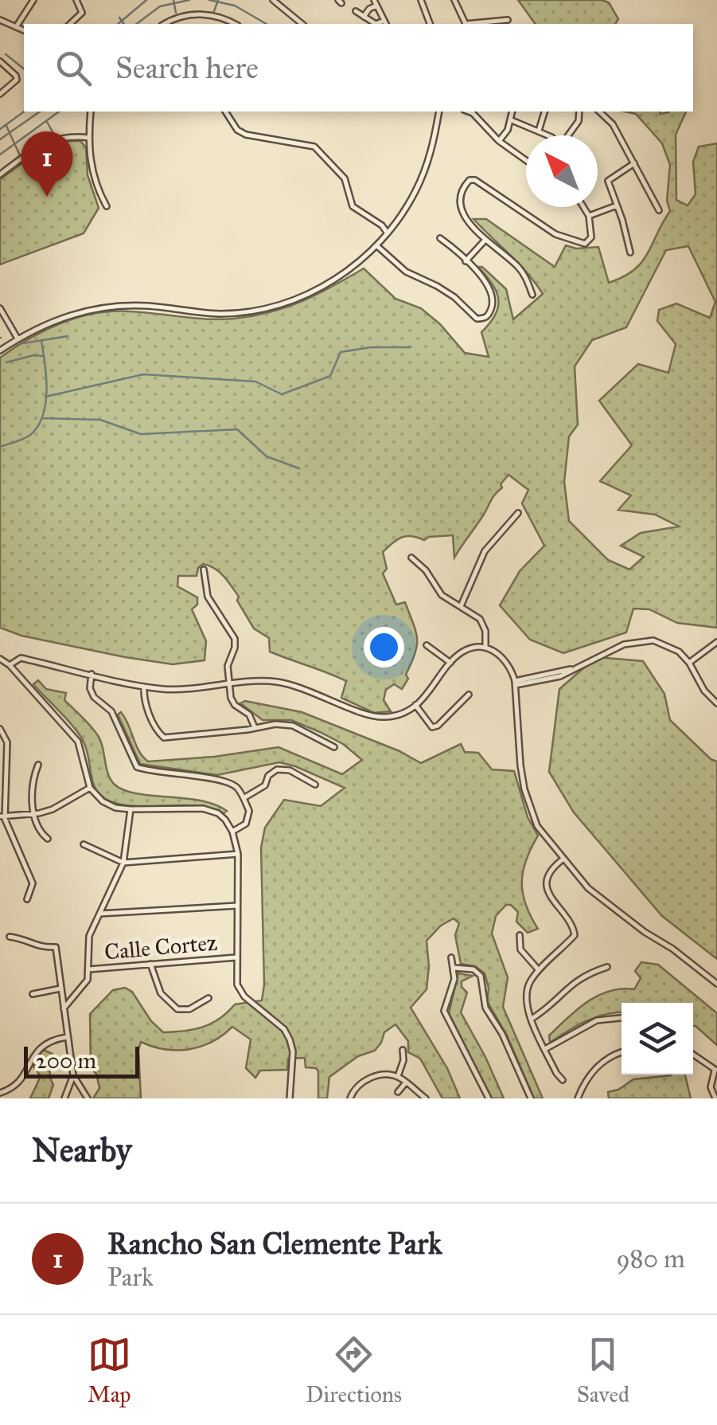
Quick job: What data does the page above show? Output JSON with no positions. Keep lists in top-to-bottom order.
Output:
{
  "streets": {
    "street": ["Calle Cortez"]
  },
  "scale_bar": "200 m",
  "north": "top left",
  "page": {
    "search": "Search here",
    "pins": "1",
    "scale": "200 m",
    "heading": "Nearby",
    "list": [
      {
        "mark": "1",
        "name": "Rancho San Clemente Park",
        "note": "Park",
        "value": "980 m"
      }
    ],
    "nav": ["Map", "Directions", "Saved"]
  }
}
